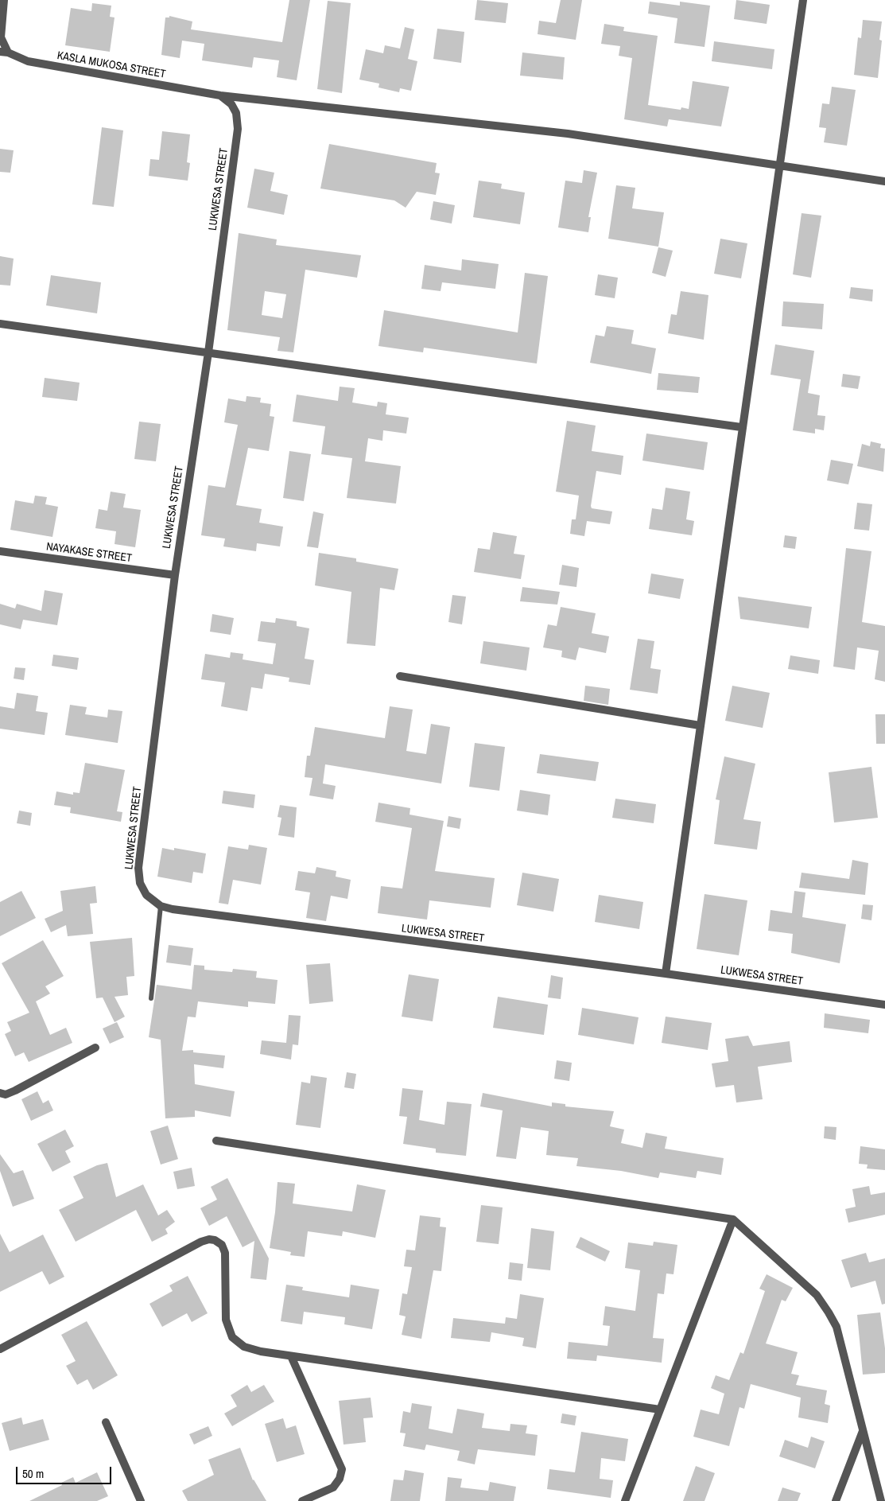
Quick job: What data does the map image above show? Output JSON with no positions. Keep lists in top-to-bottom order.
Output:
{
  "streets": {
    "street": ["KASLA MUKOSA STREET", "LUKWESA STREET", "NAYAKASE STREET"]
  },
  "crossings": [
    ["KASLA MUKOSA STREET", "LUKWESA STREET"],
    ["LUKWESA STREET", "NAYAKASE STREET"]
  ],
  "scale_bar": "50 m"
}
